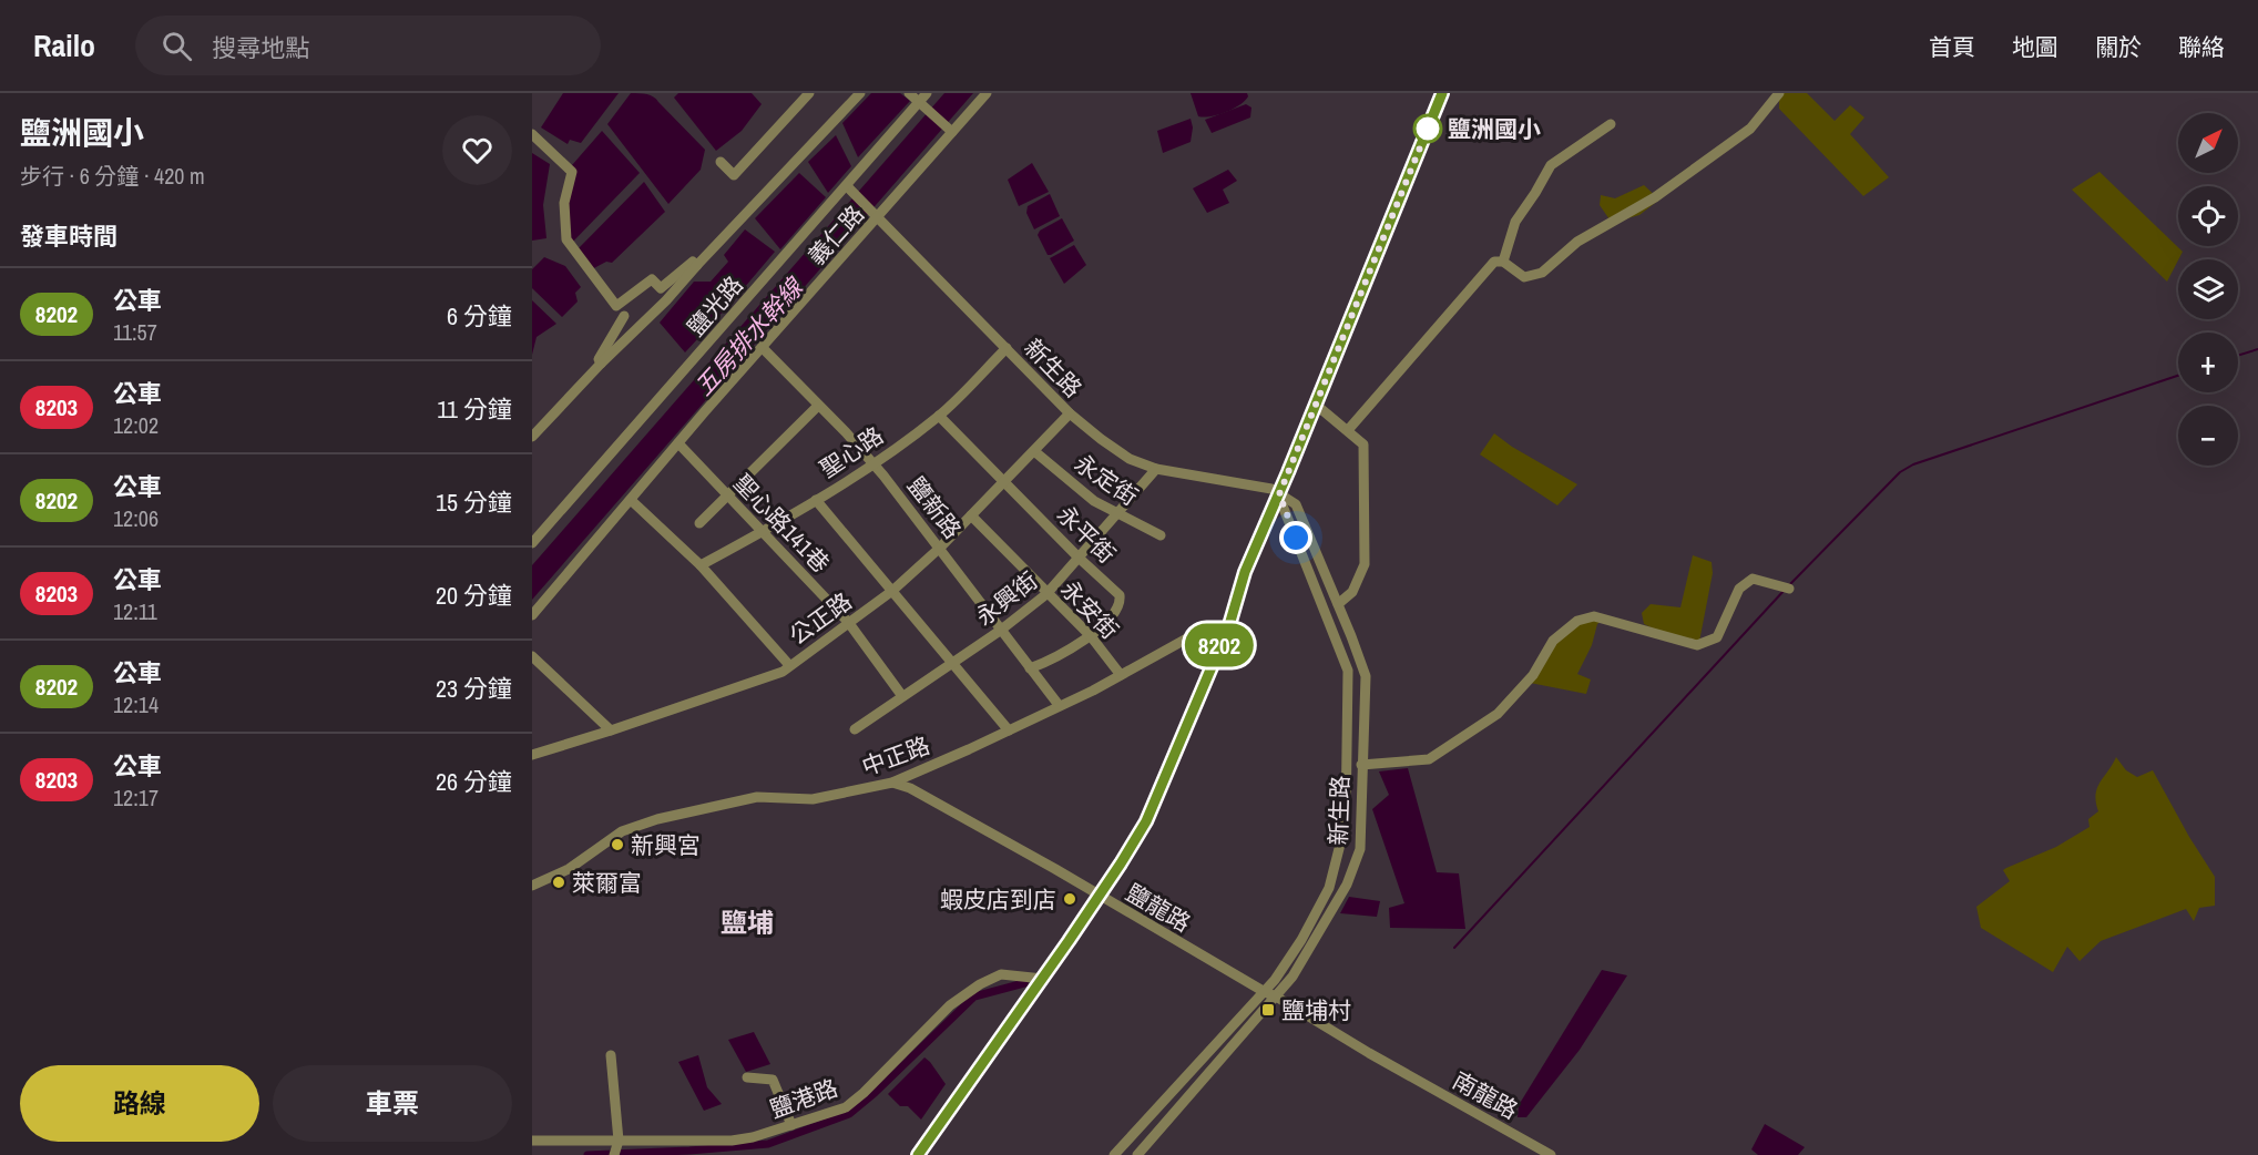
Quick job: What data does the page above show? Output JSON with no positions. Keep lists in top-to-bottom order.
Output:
{
  "streets": {
    "street": [
      "義仁路",
      "鹽光路",
      "新生路",
      "聖心路",
      "永定街",
      "鹽新路",
      "聖心路141巷",
      "永平街",
      "永興街",
      "永安街",
      "公正路",
      "中正路",
      "鹽龍路",
      "南龍路",
      "鹽港路"
    ]
  },
  "crossings": [
    ["義仁路", "新生路"],
    ["義仁路", "鹽新路"],
    ["義仁路", "聖心路141巷"],
    ["鹽光路", "新生路"],
    ["新生路", "聖心路"],
    ["新生路", "永興街"],
    ["新生路", "公正路"],
    ["新生路", "鹽龍路"],
    ["聖心路", "鹽新路"],
    ["聖心路", "聖心路141巷"],
    ["聖心路", "永平街"],
    ["永定街", "永興街"],
    ["永定街", "公正路"],
    ["鹽新路", "永平街"],
    ["鹽新路", "永興街"],
    ["鹽新路", "公正路"],
    ["鹽新路", "中正路"],
    ["聖心路141巷", "永興街"],
    ["聖心路141巷", "公正路"],
    ["永平街", "永興街"],
    ["永平街", "永安街"],
    ["永平街", "公正路"],
    ["永興街", "永安街"],
    ["永安街", "公正路"],
    ["永安街", "中正路"],
    ["中正路", "鹽龍路"],
    ["鹽龍路", "南龍路"]
  ],
  "districts": ["鹽埔"],
  "water": ["五房排水幹線"],
  "places": {
    "other": [
      "鹽洲國小",
      "新興宮",
      "萊爾富",
      "蝦皮店到店"
    ],
    "transit": ["鹽埔村"]
  },
  "lines": ["bus line 8202"],
  "north": "top right",
  "page": {
    "header": "Railo",
    "search": "搜尋地點",
    "nav": [
      "首頁",
      "地圖",
      "關於",
      "聯絡"
    ],
    "heading": [
      ["鹽洲國小", "步行 · 6 分鐘 · 420 m"],
      "發車時間"
    ],
    "on_map": "8202",
    "map_buttons": ["+", "−"],
    "list": [
      {
        "mark": "8202",
        "name": "公車",
        "note": "11:57",
        "value": "6 分鐘"
      },
      {
        "mark": "8203",
        "name": "公車",
        "note": "12:02",
        "value": "11 分鐘"
      },
      {
        "mark": "8202",
        "name": "公車",
        "note": "12:06",
        "value": "15 分鐘"
      },
      {
        "mark": "8203",
        "name": "公車",
        "note": "12:11",
        "value": "20 分鐘"
      },
      {
        "mark": "8202",
        "name": "公車",
        "note": "12:14",
        "value": "23 分鐘"
      },
      {
        "mark": "8203",
        "name": "公車",
        "note": "12:17",
        "value": "26 分鐘"
      }
    ],
    "buttons": ["路線", "車票"]
  }
}
